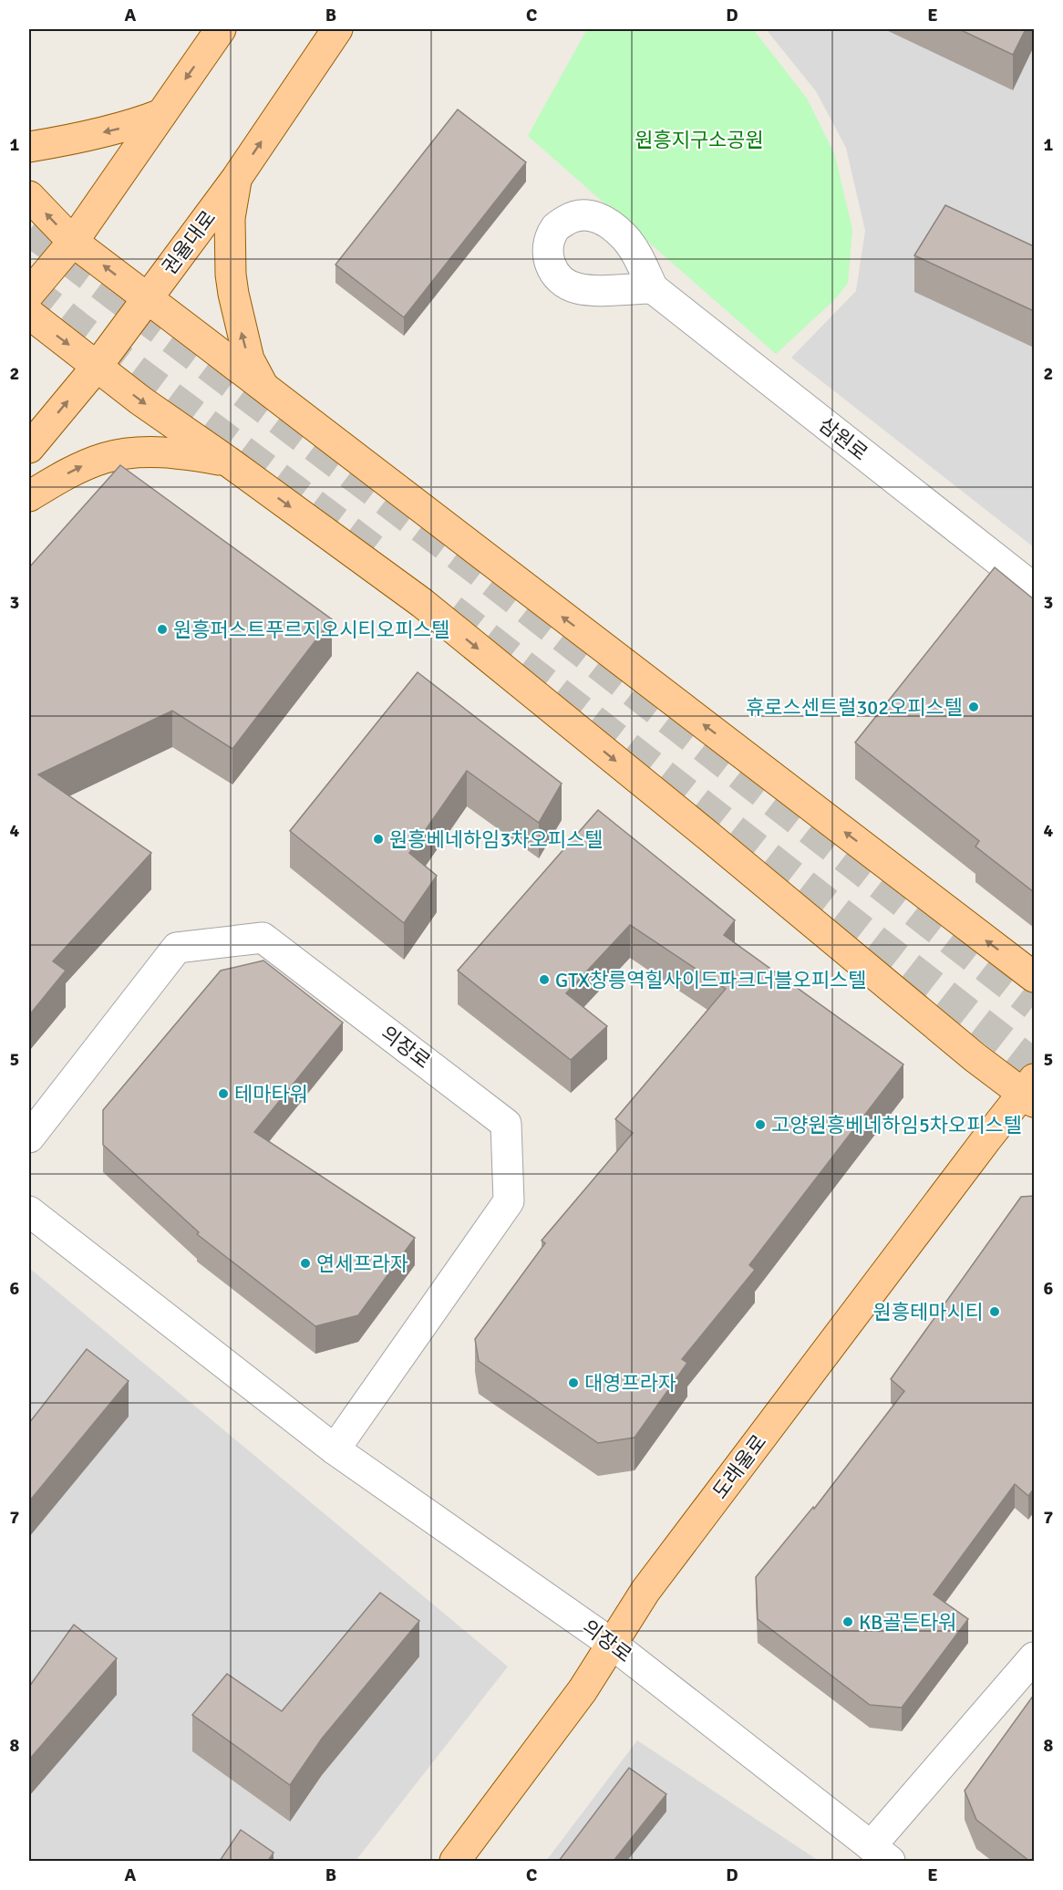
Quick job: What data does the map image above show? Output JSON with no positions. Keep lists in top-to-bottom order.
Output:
{
  "streets": {
    "main road": ["권율대로", "도래울로"],
    "street": ["삼원로", "의장로"]
  },
  "crossings": [
    ["의장로", "도래울로"]
  ],
  "parks": ["원흥지구소공원"],
  "places": [
    "원흥퍼스트푸르지오시티오피스텔",
    "휴로스센트럴302오피스텔",
    "원흥베네하임3차오피스텔",
    "GTX창릉역힐사이드파크더블오피스텔",
    "테마타워",
    "고양원흥베네하임5차오피스텔",
    "연세프라자",
    "원흥테마시티",
    "대영프라자",
    "KB골든타워"
  ],
  "grid": {
    "columns": [
      "A",
      "B",
      "C",
      "D",
      "E"
    ],
    "rows": [
      "1",
      "2",
      "3",
      "4",
      "5",
      "6",
      "7",
      "8"
    ]
  }
}
